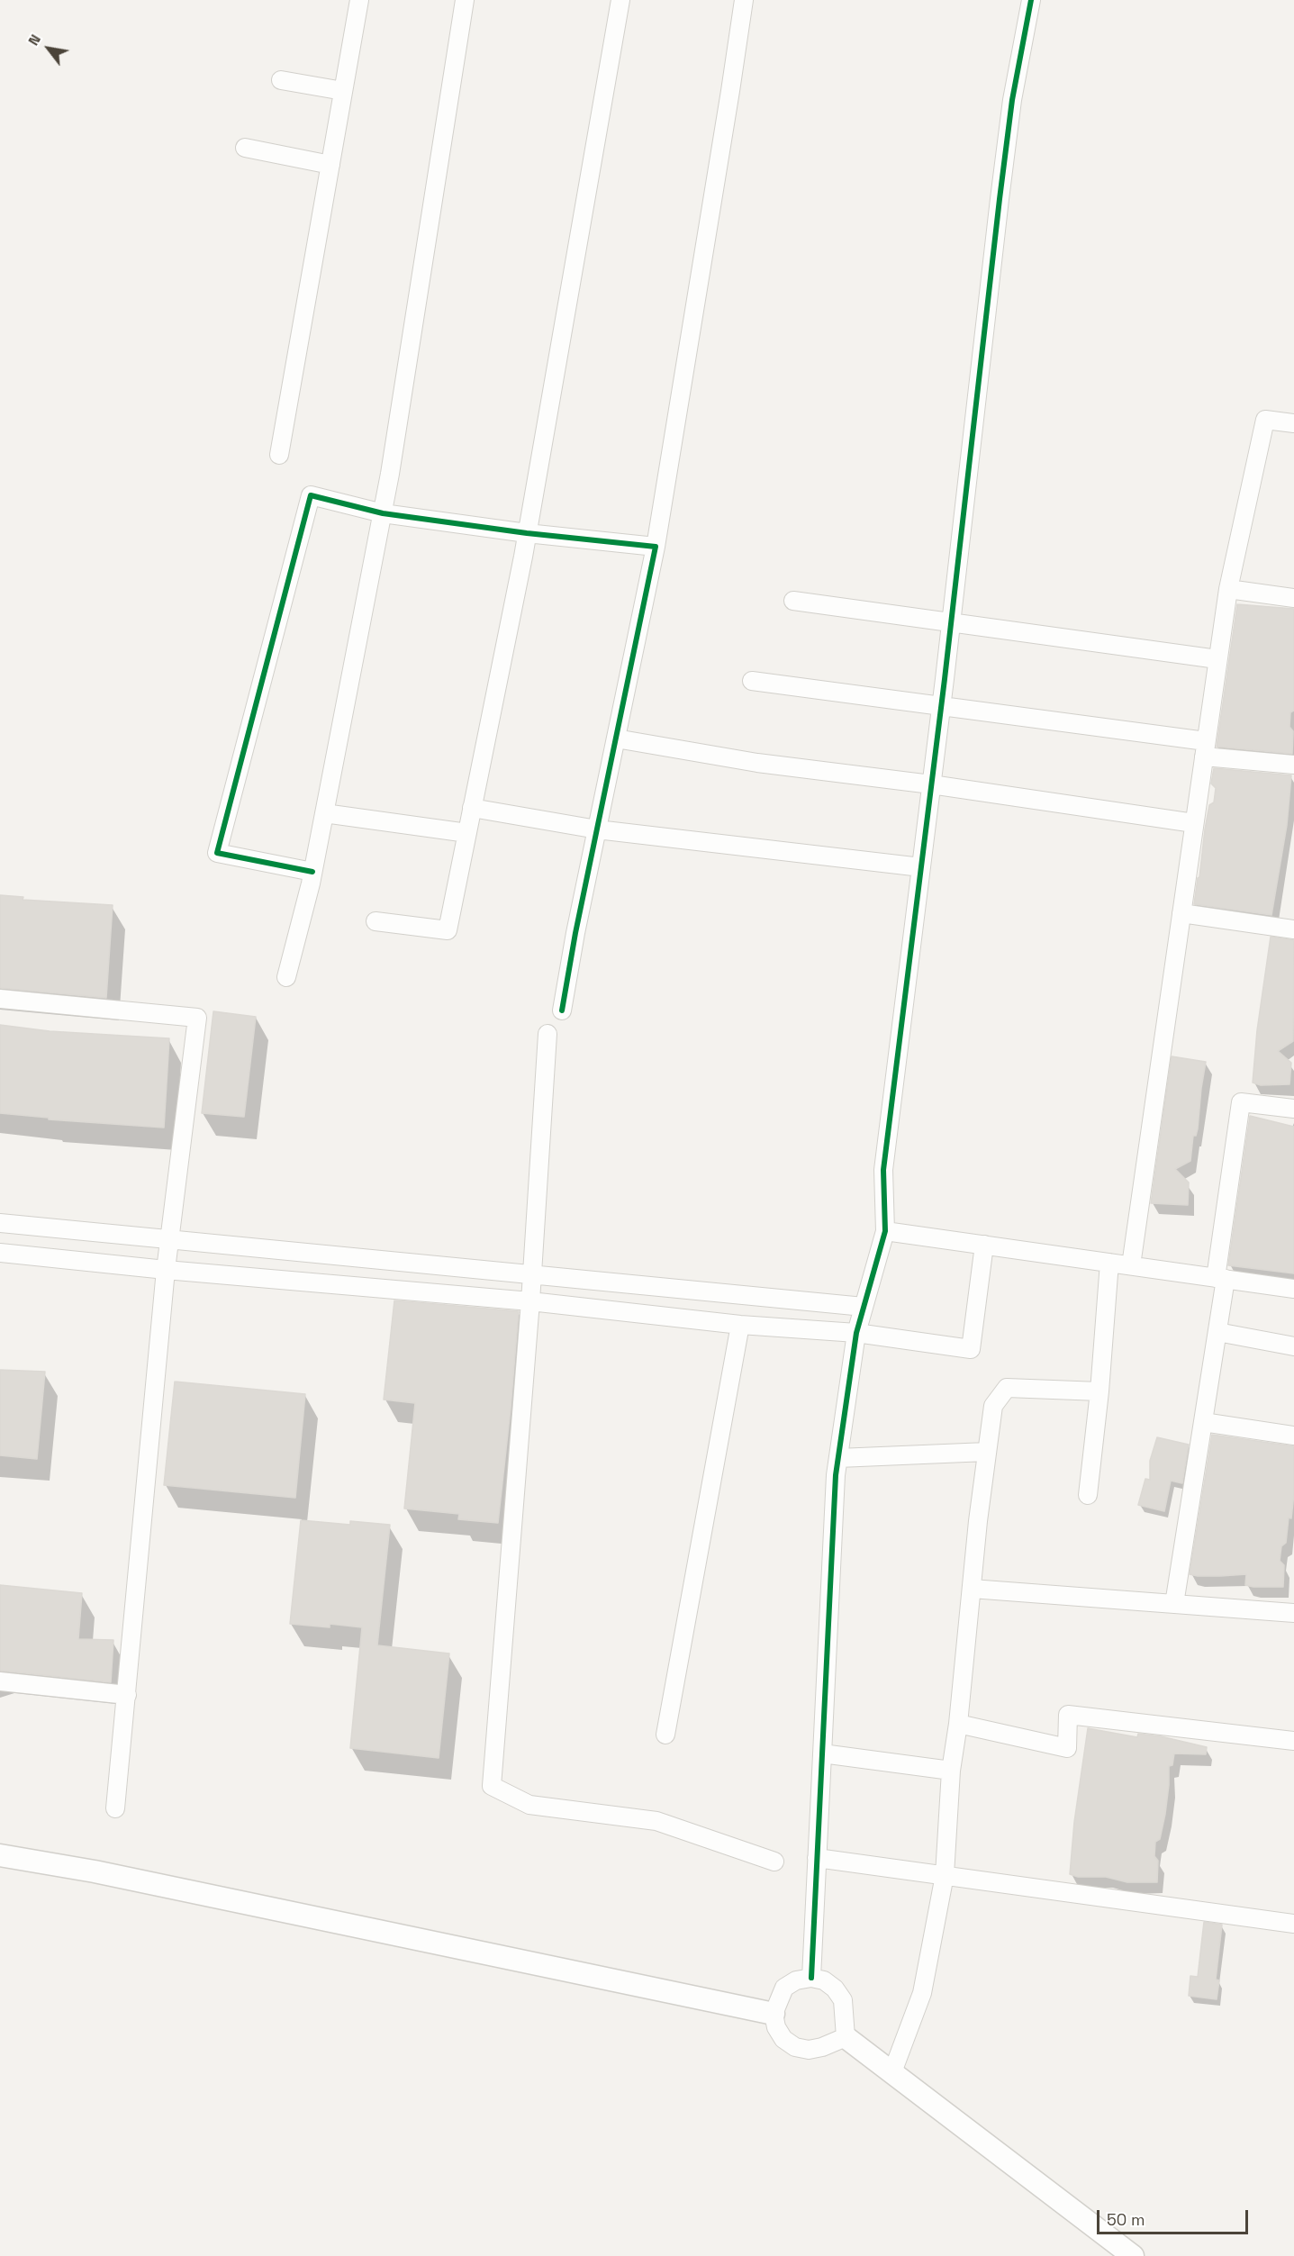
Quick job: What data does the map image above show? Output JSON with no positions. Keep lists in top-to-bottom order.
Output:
{
  "scale_bar": "50 m",
  "north": "top left"
}
